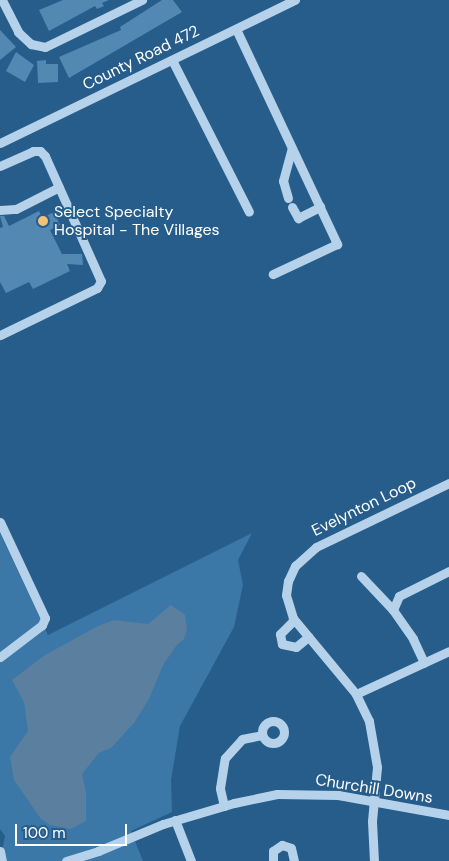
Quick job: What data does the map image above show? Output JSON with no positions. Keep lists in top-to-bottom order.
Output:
{
  "streets": {
    "street": ["County Road 472", "Evelynton Loop", "Churchill Downs"]
  },
  "crossings": [
    ["Evelynton Loop", "Churchill Downs"]
  ],
  "places": ["Select Specialty Hospital - The Villages"],
  "scale_bar": "100 m"
}
